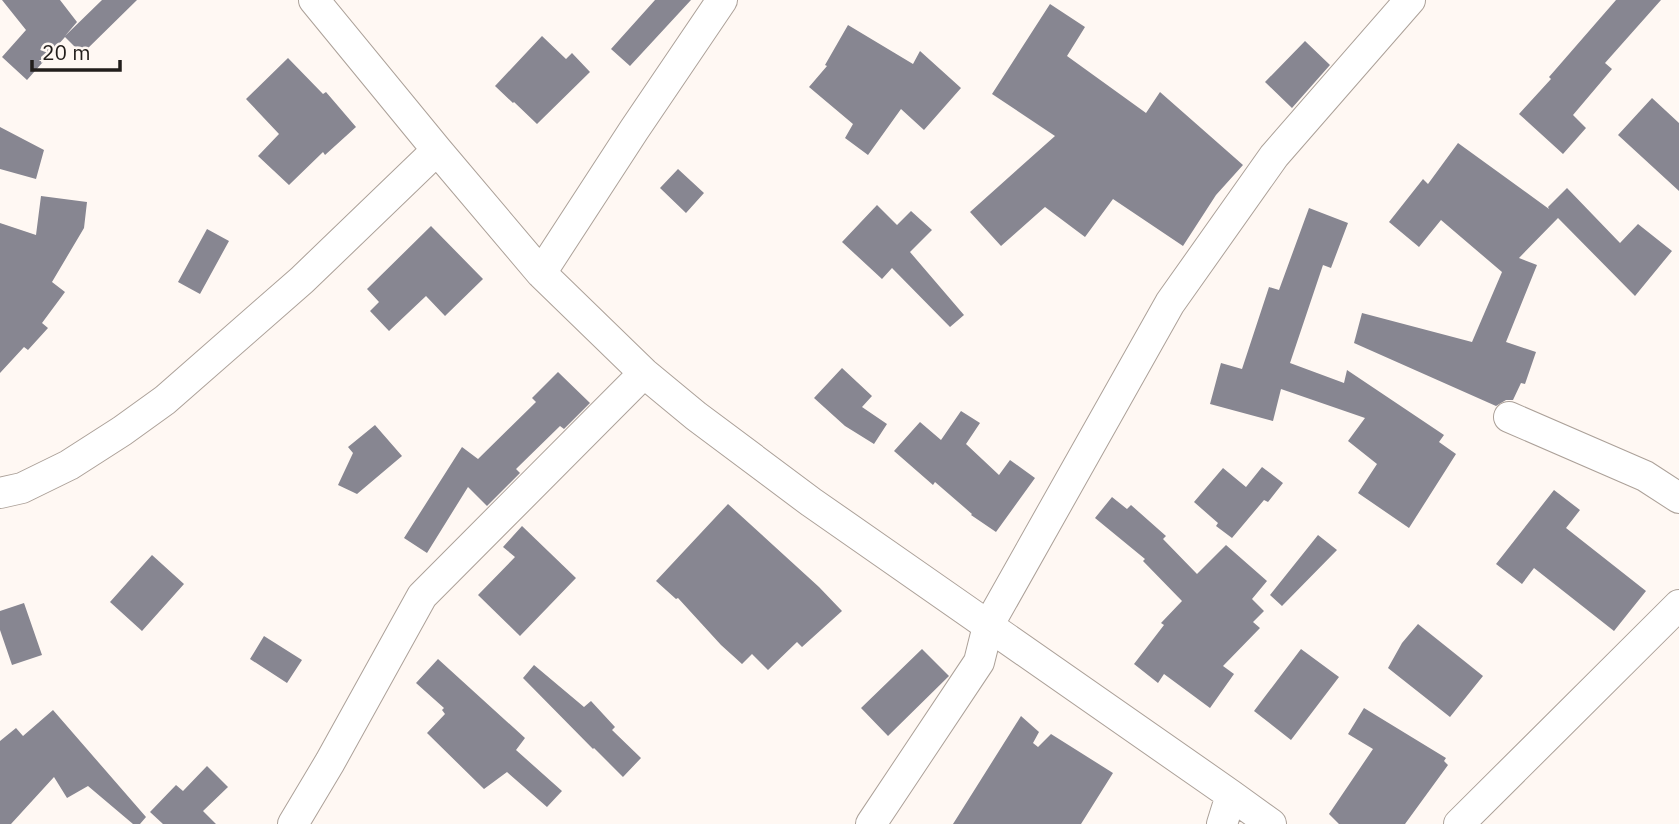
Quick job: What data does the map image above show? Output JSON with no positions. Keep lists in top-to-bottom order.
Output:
{
  "scale_bar": "20 m"
}
